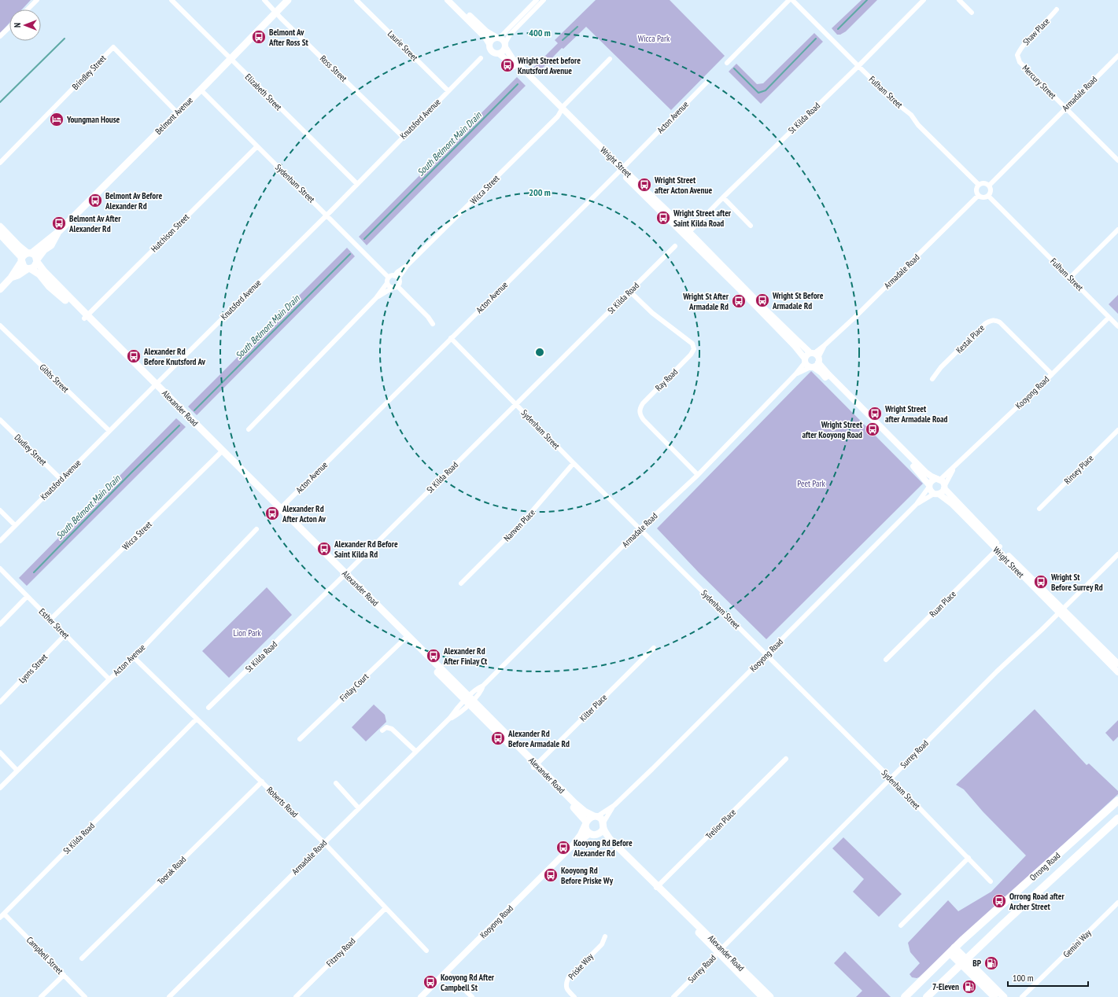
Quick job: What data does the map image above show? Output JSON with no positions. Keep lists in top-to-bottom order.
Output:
{
  "streets": {
    "highway": ["Orrong Road"],
    "main road": ["Belmont Avenue", "Alexander Road"],
    "street": [
      "Shaw Place",
      "Laurie Street",
      "Ross Street",
      "Brindley Street",
      "Mercury Street",
      "Elizabeth Street",
      "Fulham Street",
      "Armadale Road",
      "Acton Avenue",
      "St Kilda Road",
      "Knutsford Avenue",
      "Wright Street",
      "Sydenham Street",
      "Wicca Street",
      "Hutchison Street",
      "Kestal Place",
      "Gibbs Street",
      "Ray Road",
      "Kooyong Road",
      "Dudley Street",
      "Rinsey Place",
      "Nanven Place",
      "Ruan Place",
      "Esther Street",
      "Lyons Street",
      "Finlay Court",
      "Kilter Place",
      "Surrey Road",
      "Roberts Road",
      "Trelion Place",
      "Toorak Road",
      "Gemini Way",
      "Fitzroy Road",
      "Campbell Street",
      "Priske Way"
    ]
  },
  "crossings": [
    ["Shaw Place", "Mercury Street"],
    ["Laurie Street", "Knutsford Avenue"],
    ["Ross Street", "Belmont Avenue"],
    ["Ross Street", "Knutsford Avenue"],
    ["Brindley Street", "Belmont Avenue"],
    ["Mercury Street", "Armadale Road"],
    ["Elizabeth Street", "Belmont Avenue"],
    ["Elizabeth Street", "Knutsford Avenue"],
    ["Fulham Street", "Armadale Road"],
    ["Fulham Street", "St Kilda Road"],
    ["Fulham Street", "Kooyong Road"],
    ["Armadale Road", "Wright Street"],
    ["Armadale Road", "Sydenham Street"],
    ["Armadale Road", "Ray Road"],
    ["Armadale Road", "Alexander Road"],
    ["Armadale Road", "Roberts Road"],
    ["Belmont Avenue", "Sydenham Street"],
    ["Belmont Avenue", "Alexander Road"],
    ["Acton Avenue", "Wright Street"],
    ["Acton Avenue", "Sydenham Street"],
    ["Acton Avenue", "Alexander Road"],
    ["Acton Avenue", "Esther Street"],
    ["Acton Avenue", "Roberts Road"],
    ["St Kilda Road", "Wright Street"],
    ["St Kilda Road", "Sydenham Street"],
    ["St Kilda Road", "Ray Road"],
    ["St Kilda Road", "Alexander Road"],
    ["St Kilda Road", "Roberts Road"],
    ["St Kilda Road", "Campbell Street"],
    ["Knutsford Avenue", "Sydenham Street"],
    ["Knutsford Avenue", "Gibbs Street"],
    ["Knutsford Avenue", "Alexander Road"],
    ["Knutsford Avenue", "Dudley Street"],
    ["Wright Street", "Wicca Street"],
    ["Wright Street", "Kooyong Road"],
    ["Wright Street", "Ruan Place"],
    ["Wright Street", "Surrey Road"],
    ["Sydenham Street", "Wicca Street"],
    ["Sydenham Street", "Hutchison Street"],
    ["Sydenham Street", "Kooyong Road"],
    ["Sydenham Street", "Nanven Place"],
    ["Sydenham Street", "Surrey Road"],
    ["Wicca Street", "Alexander Road"],
    ["Wicca Street", "Esther Street"],
    ["Hutchison Street", "Alexander Road"],
    ["Kestal Place", "Kooyong Road"],
    ["Kooyong Road", "Alexander Road"],
    ["Alexander Road", "Finlay Court"],
    ["Alexander Road", "Kilter Place"],
    ["Alexander Road", "Surrey Road"],
    ["Alexander Road", "Trelion Place"],
    ["Esther Street", "Lyons Street"],
    ["Roberts Road", "Toorak Road"],
    ["Roberts Road", "Fitzroy Road"]
  ],
  "water": ["South Belmont Main Drain"],
  "parks": ["Wicca Park", "Peet Park", "Lion Park"],
  "places": {
    "bus stop": [
      "Belmont Av After Ross St",
      "Wright Street before Knutsford Avenue",
      "Wright Street after Acton Avenue",
      "Belmont Av Before Alexander Rd",
      "Wright Street after Saint Kilda Road",
      "Belmont Av After Alexander Rd",
      "Wright St Before Armadale Rd",
      "Wright St After Armadale Rd",
      "Alexander Rd Before Knutsford Av",
      "Wright Street after Armadale Road",
      "Wright Street after Kooyong Road",
      "Alexander Rd After Acton Av",
      "Alexander Rd Before Saint Kilda Rd",
      "Wright St Before Surrey Rd",
      "Alexander Rd After Finlay Ct",
      "Alexander Rd Before Armadale Rd",
      "Kooyong Rd Before Alexander Rd",
      "Kooyong Rd Before Priske Wy",
      "Orrong Road after Archer Street",
      "Kooyong Rd After Campbell St"
    ],
    "hotel": ["Youngman House"],
    "fuel station": ["BP", "7-Eleven"]
  },
  "scale_bar": "100 m",
  "north": "left",
  "rings": ["400 m", "200 m"]
}
